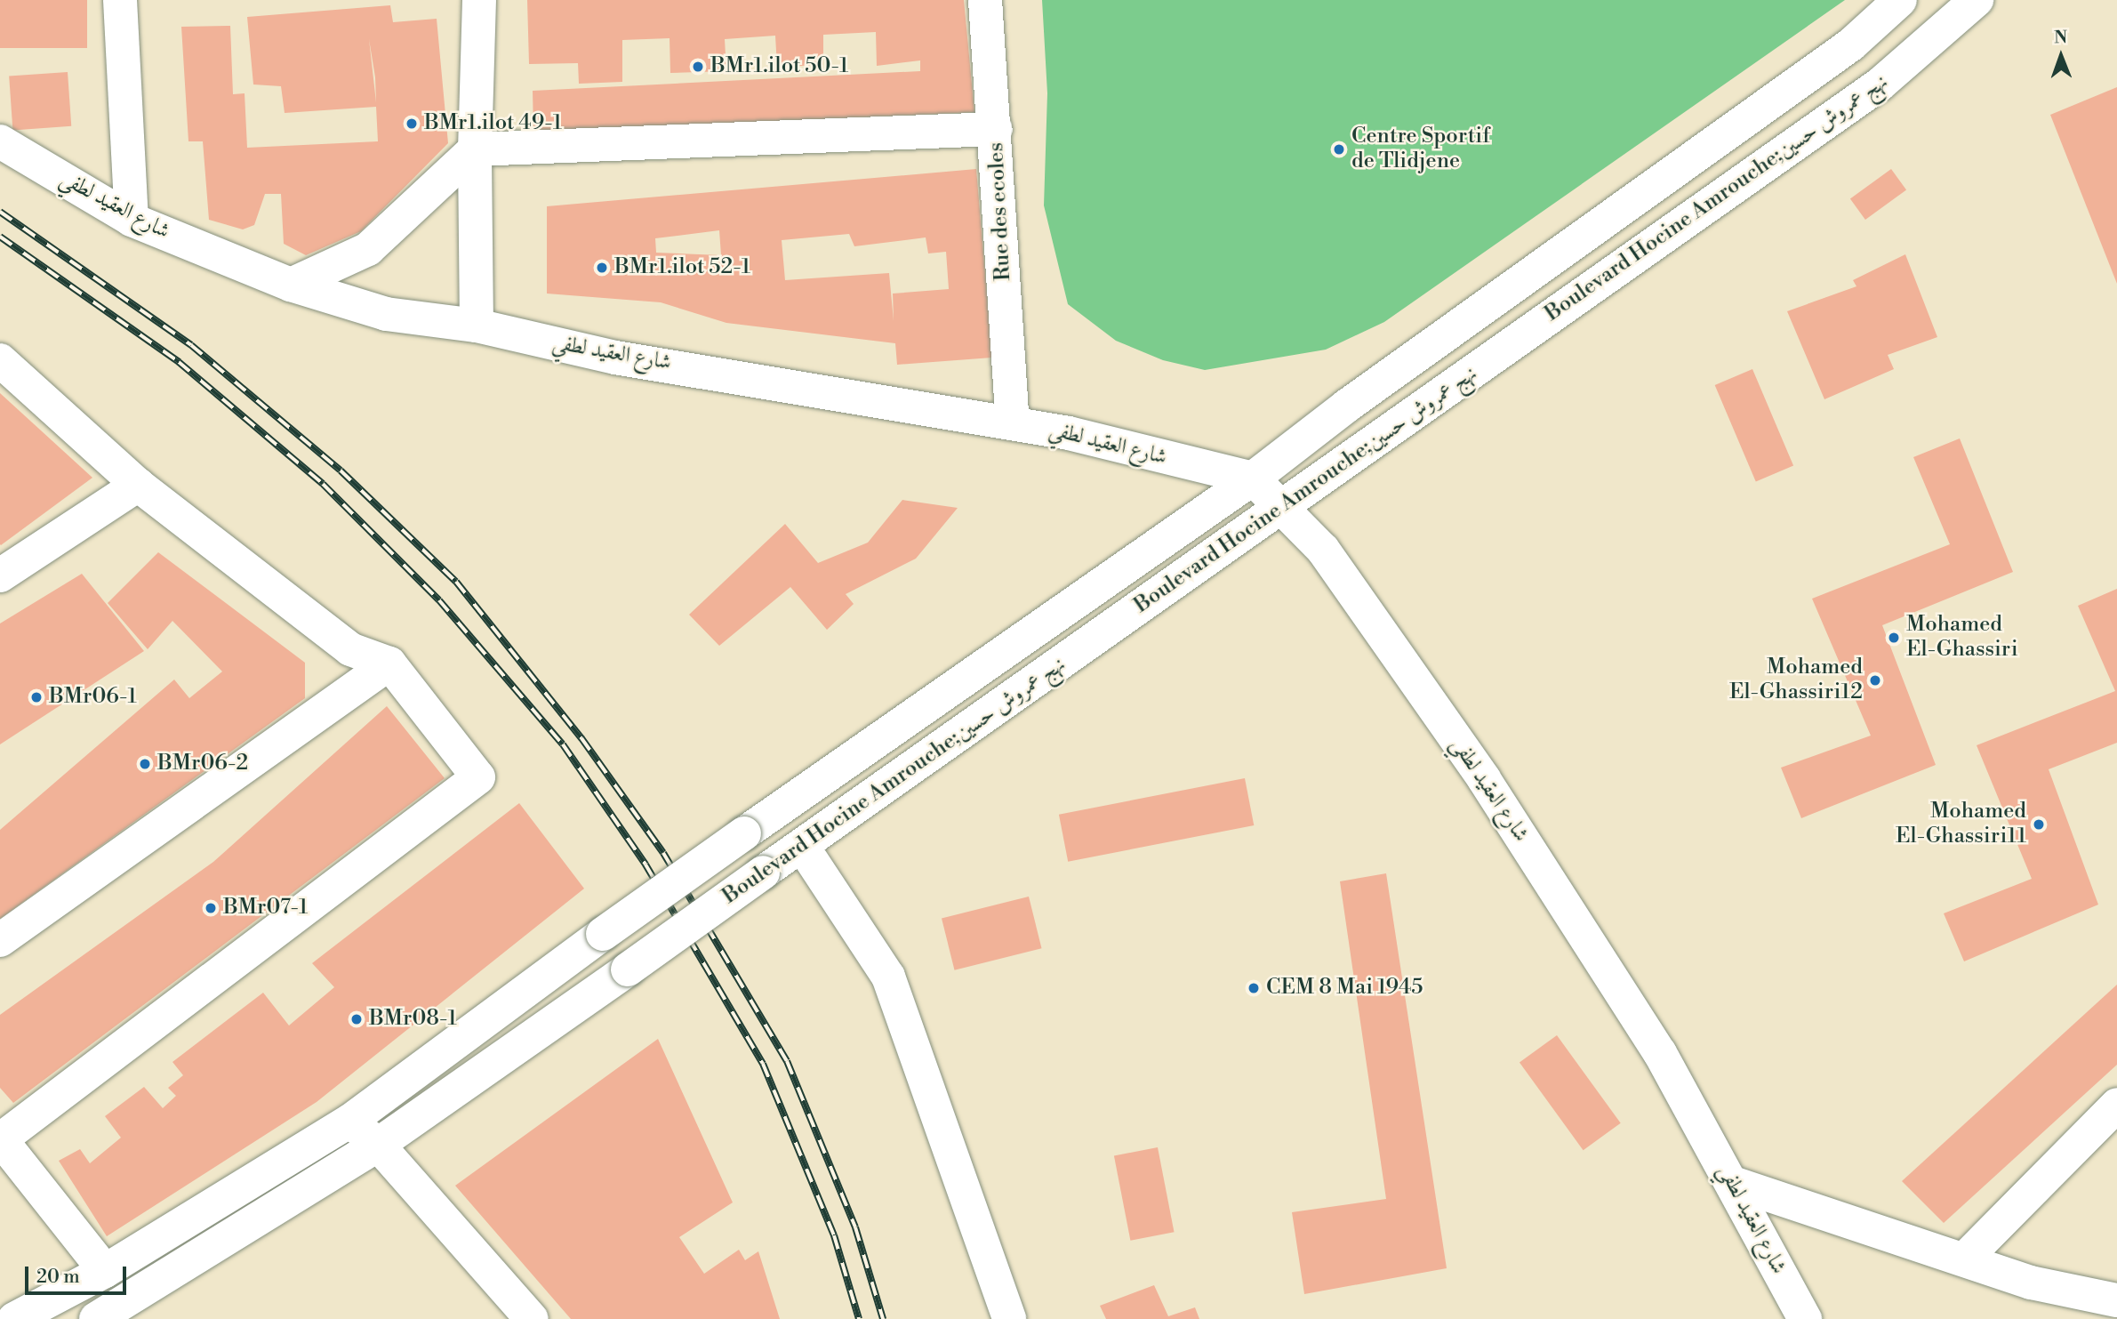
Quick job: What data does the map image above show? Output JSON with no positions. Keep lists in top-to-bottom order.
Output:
{
  "streets": {
    "main road": ["Boulevard Hocine Amrouche;نهج عمروش حسين", "شارع العقيد لطفي", "Rue des ecoles"]
  },
  "crossings": [
    ["Boulevard Hocine Amrouche;نهج عمروش حسين", "شارع العقيد لطفي"],
    ["شارع العقيد لطفي", "Rue des ecoles"]
  ],
  "places": [
    "BMr1.ilot 50-1",
    "BMr1.ilot 49-1",
    "Centre Sportif de Tlidjene",
    "BMr1.ilot 52-1",
    "Mohamed El-Ghassiri",
    "Mohamed El-Ghassiri12",
    "BMr06-1",
    "BMr06-2",
    "Mohamed El-Ghassiri11",
    "BMr07-1",
    "CEM 8 Mai 1945",
    "BMr08-1"
  ],
  "scale_bar": "20 m",
  "north": "top"
}
